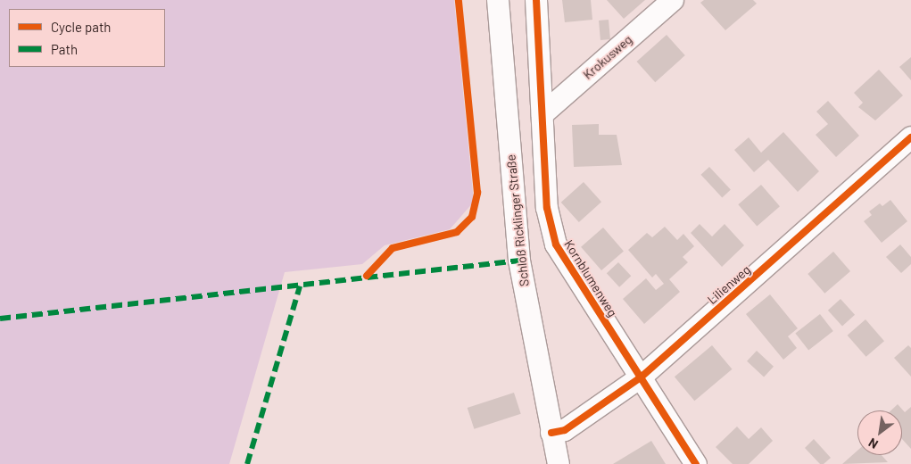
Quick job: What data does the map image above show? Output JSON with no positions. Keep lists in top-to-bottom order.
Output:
{
  "streets": {
    "street": [
      "Krokusweg",
      "Schloß Ricklinger Straße",
      "Kornblumenweg",
      "Lilienweg"
    ]
  },
  "crossings": [
    ["Krokusweg", "Kornblumenweg"],
    ["Schloß Ricklinger Straße", "Lilienweg"],
    ["Kornblumenweg", "Lilienweg"]
  ],
  "legend": ["Cycle path", "Path"],
  "north": "bottom left"
}
